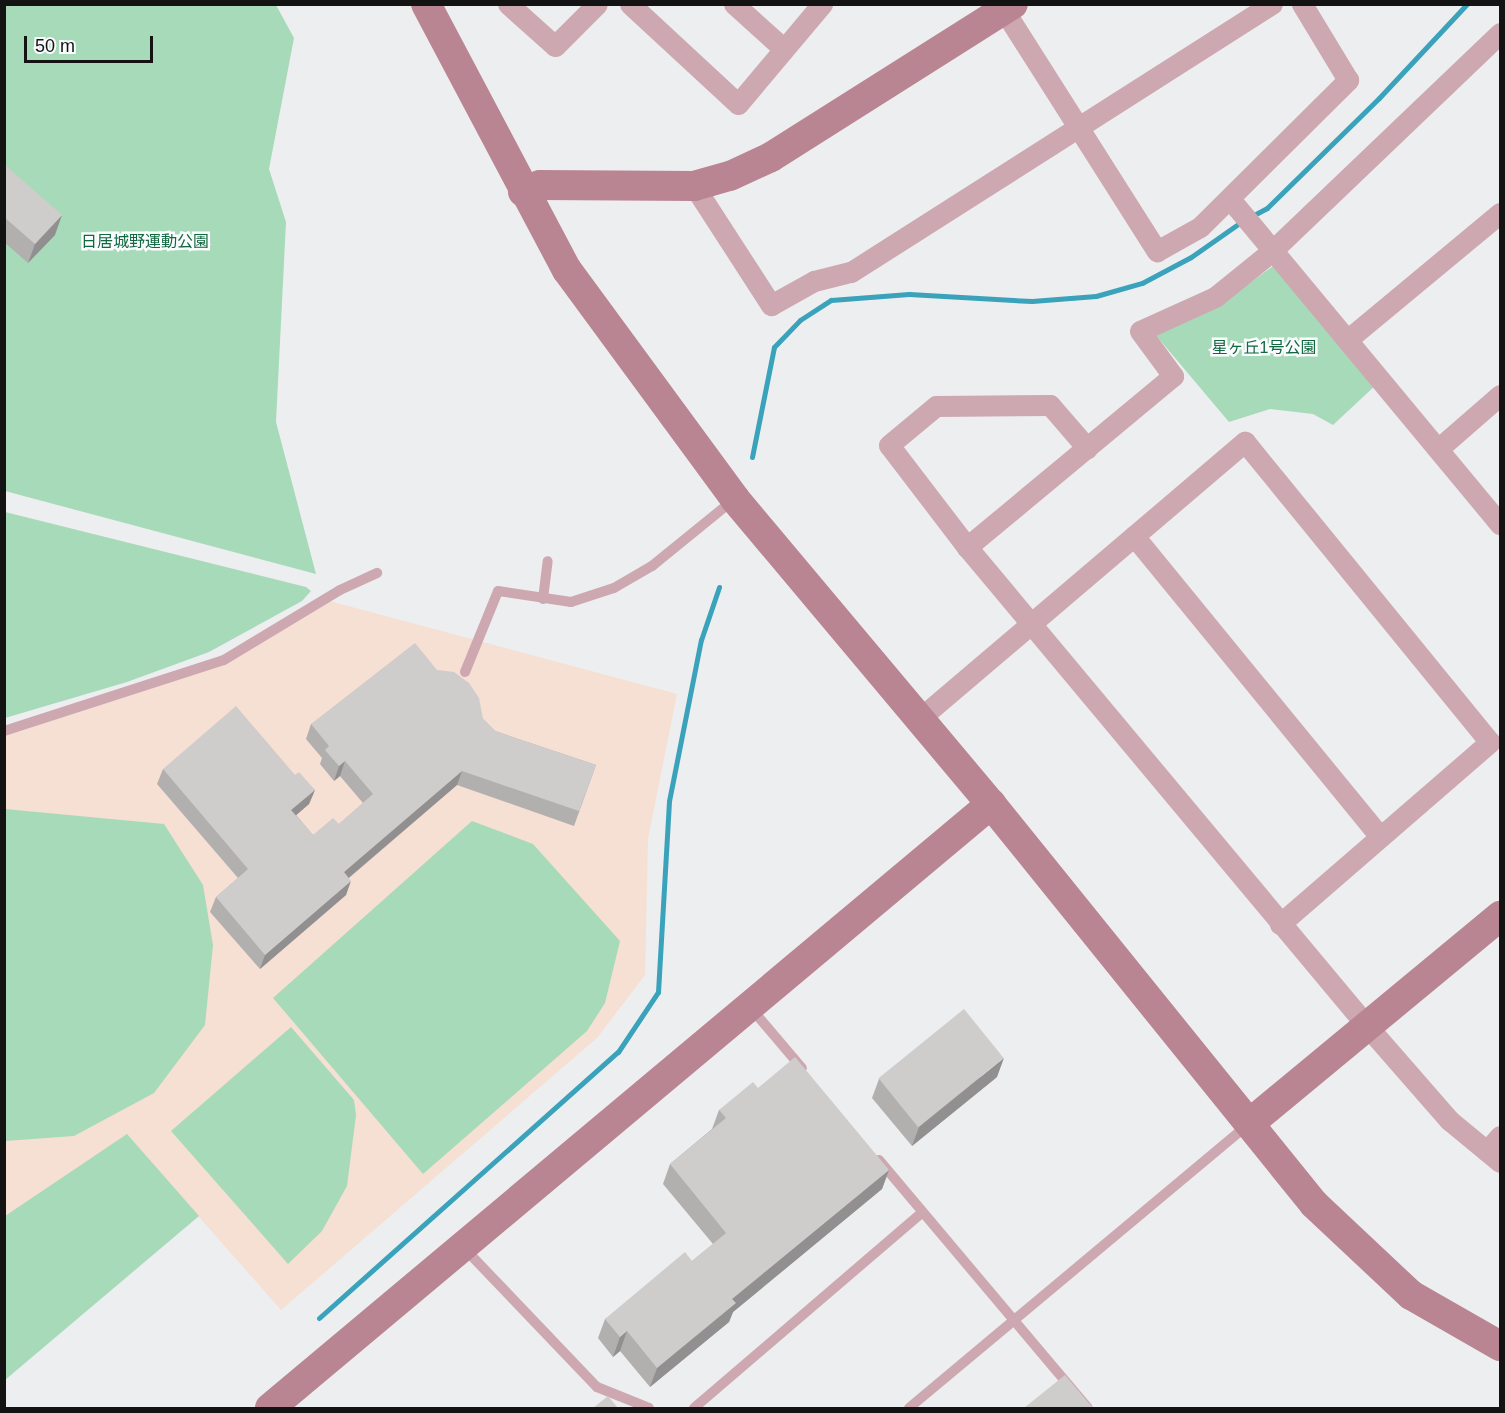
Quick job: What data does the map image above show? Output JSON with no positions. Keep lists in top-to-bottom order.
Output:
{
  "parks": ["日居城野運動公園", "星ヶ丘1号公園"],
  "scale_bar": "50 m"
}
